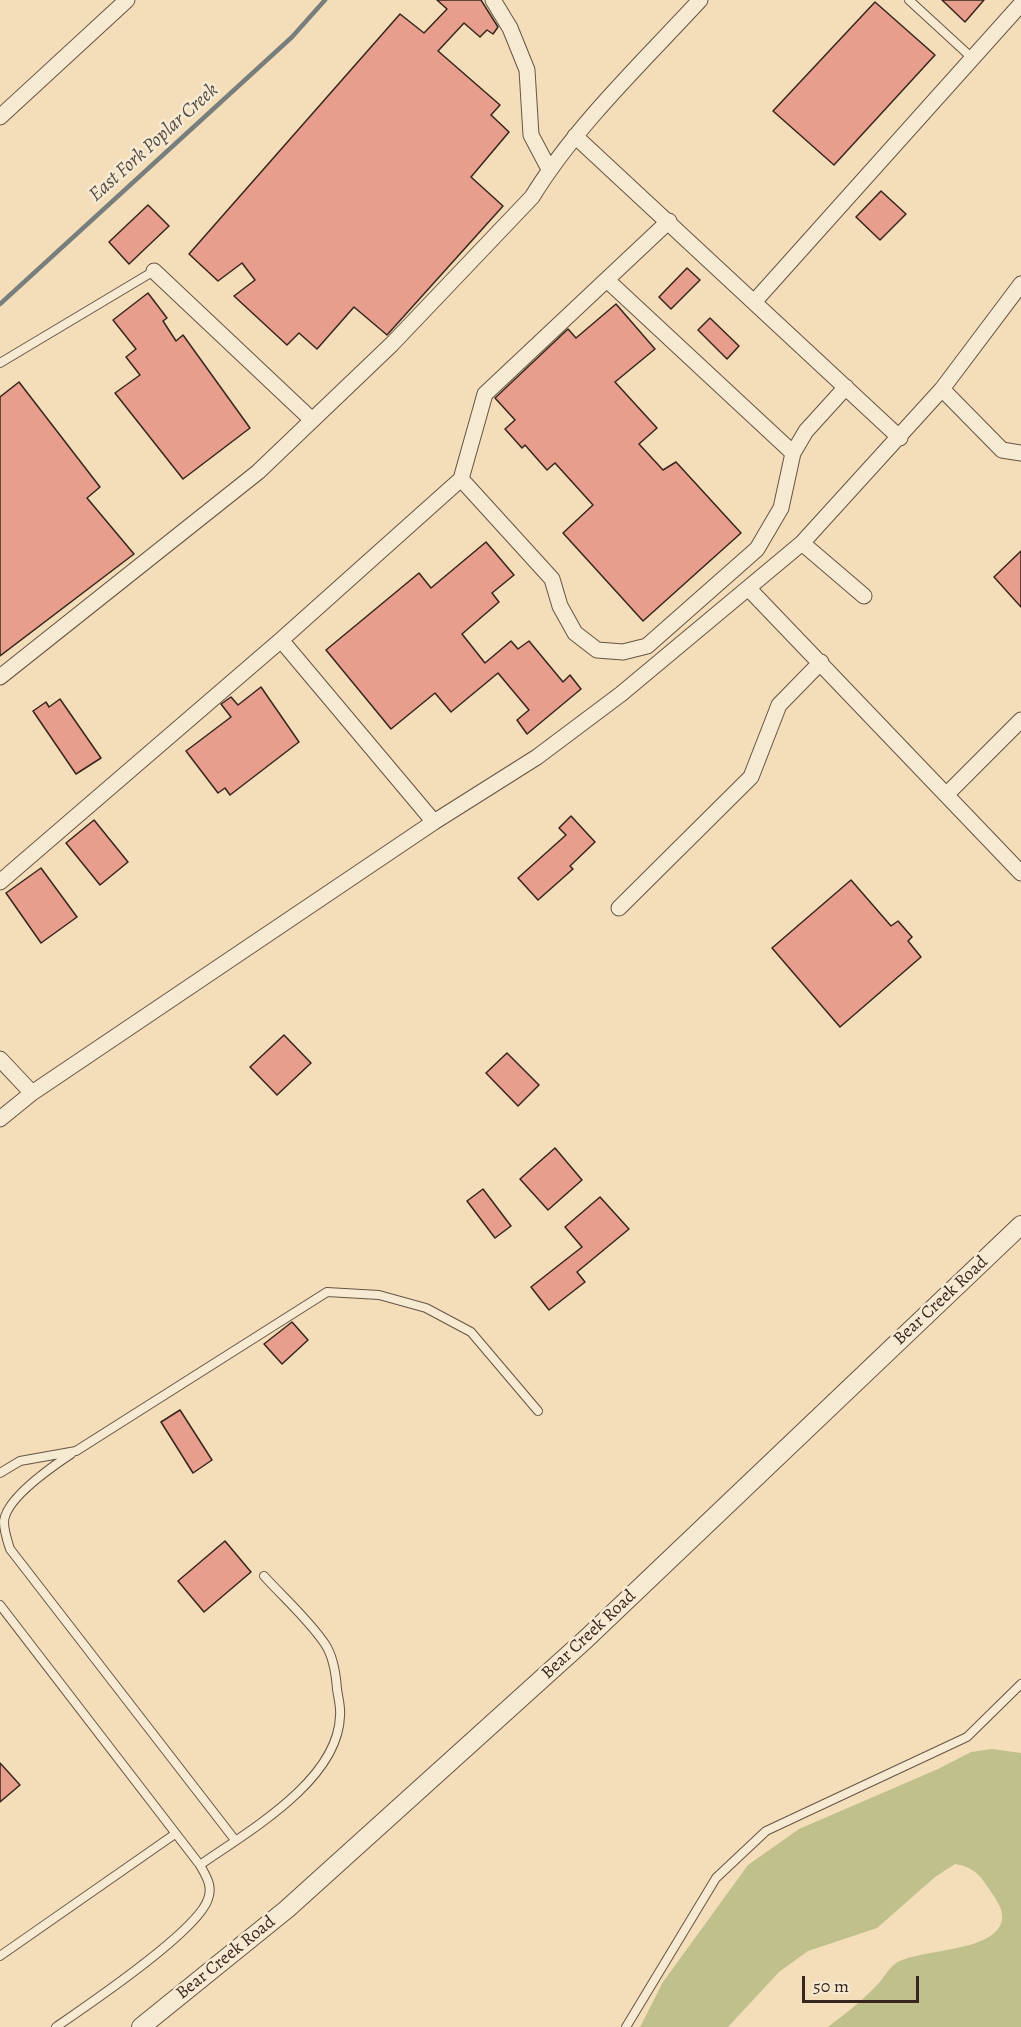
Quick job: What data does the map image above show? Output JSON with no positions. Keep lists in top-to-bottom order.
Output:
{
  "streets": {
    "street": ["Bear Creek Road"]
  },
  "water": ["East Fork Poplar Creek"],
  "scale_bar": "50 m"
}
